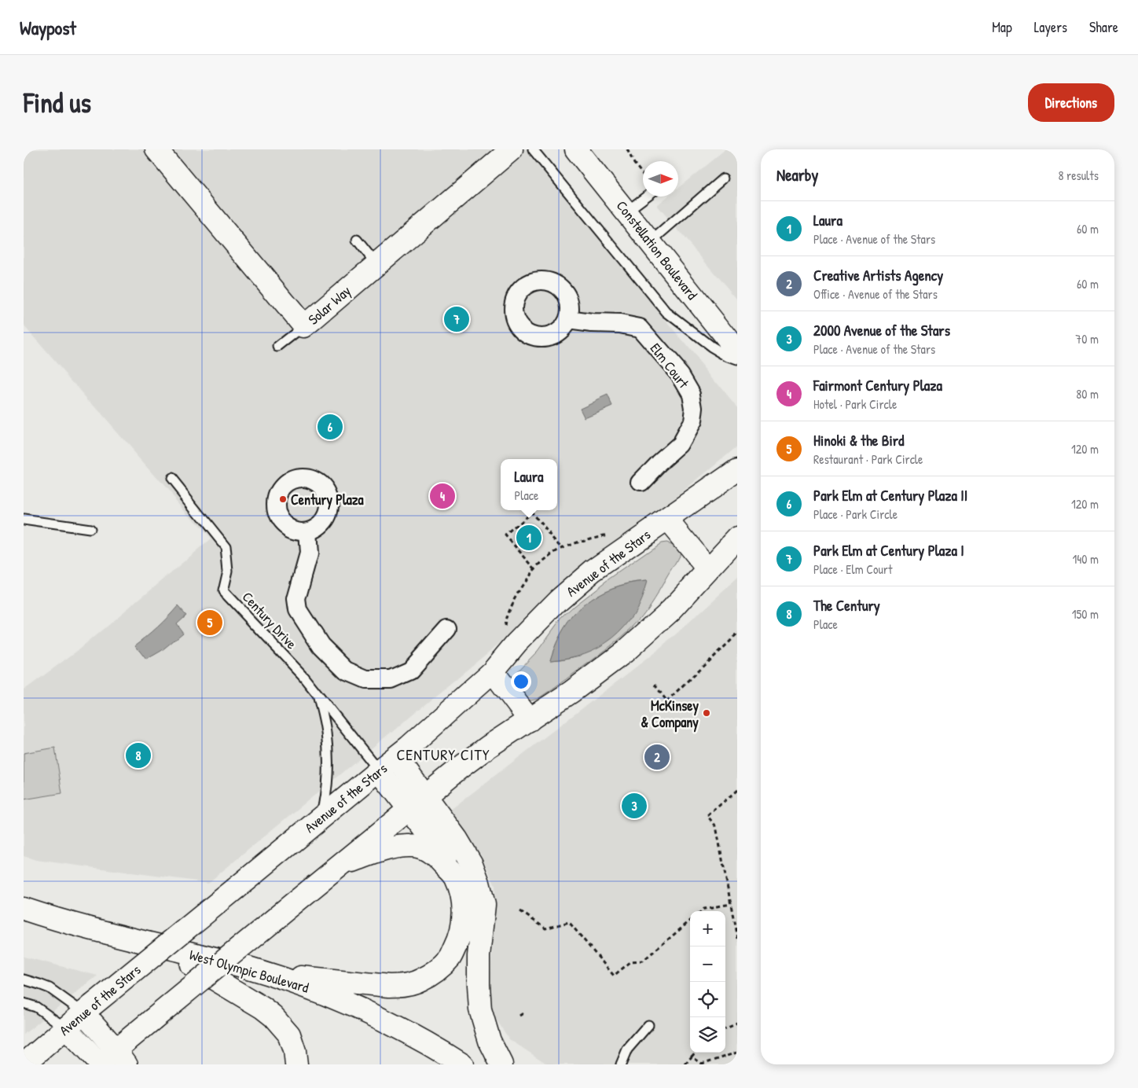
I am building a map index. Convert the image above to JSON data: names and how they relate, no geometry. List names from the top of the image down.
{
  "streets": {
    "main road": [
      "Constellation Boulevard",
      "Solar Way",
      "Avenue of the Stars",
      "West Olympic Boulevard"
    ],
    "street": ["Elm Court"],
    "lane": ["Century Drive"]
  },
  "crossings": [
    ["Avenue of the Stars", "Century Drive"]
  ],
  "districts": ["CENTURY CITY"],
  "places": ["Century Plaza", "McKinsey & Company"],
  "north": "right",
  "page": {
    "header": "Waypost",
    "nav": ["Map", "Layers", "Share"],
    "buttons": "Directions",
    "title": "Find us",
    "heading": ["Nearby", "8 results"],
    "list": [
      {
        "mark": "1",
        "name": "Laura",
        "note": "Place · Avenue of the Stars",
        "value": "60 m"
      },
      {
        "mark": "2",
        "name": "Creative Artists Agency",
        "note": "Office · Avenue of the Stars",
        "value": "60 m"
      },
      {
        "mark": "3",
        "name": "2000 Avenue of the Stars",
        "note": "Place · Avenue of the Stars",
        "value": "70 m"
      },
      {
        "mark": "4",
        "name": "Fairmont Century Plaza",
        "note": "Hotel · Park Circle",
        "value": "80 m"
      },
      {
        "mark": "5",
        "name": "Hinoki & the Bird",
        "note": "Restaurant · Park Circle",
        "value": "120 m"
      },
      {
        "mark": "6",
        "name": "Park Elm at Century Plaza II",
        "note": "Place · Park Circle",
        "value": "120 m"
      },
      {
        "mark": "7",
        "name": "Park Elm at Century Plaza I",
        "note": "Place · Elm Court",
        "value": "140 m"
      },
      {
        "mark": "8",
        "name": "The Century",
        "note": "Place",
        "value": "150 m"
      }
    ],
    "pins": [
      "7",
      "6",
      "4",
      "1",
      "5",
      "8",
      "2",
      "3"
    ],
    "popup": ["Laura", "Place"],
    "map_buttons": ["+", "−"]
  }
}
